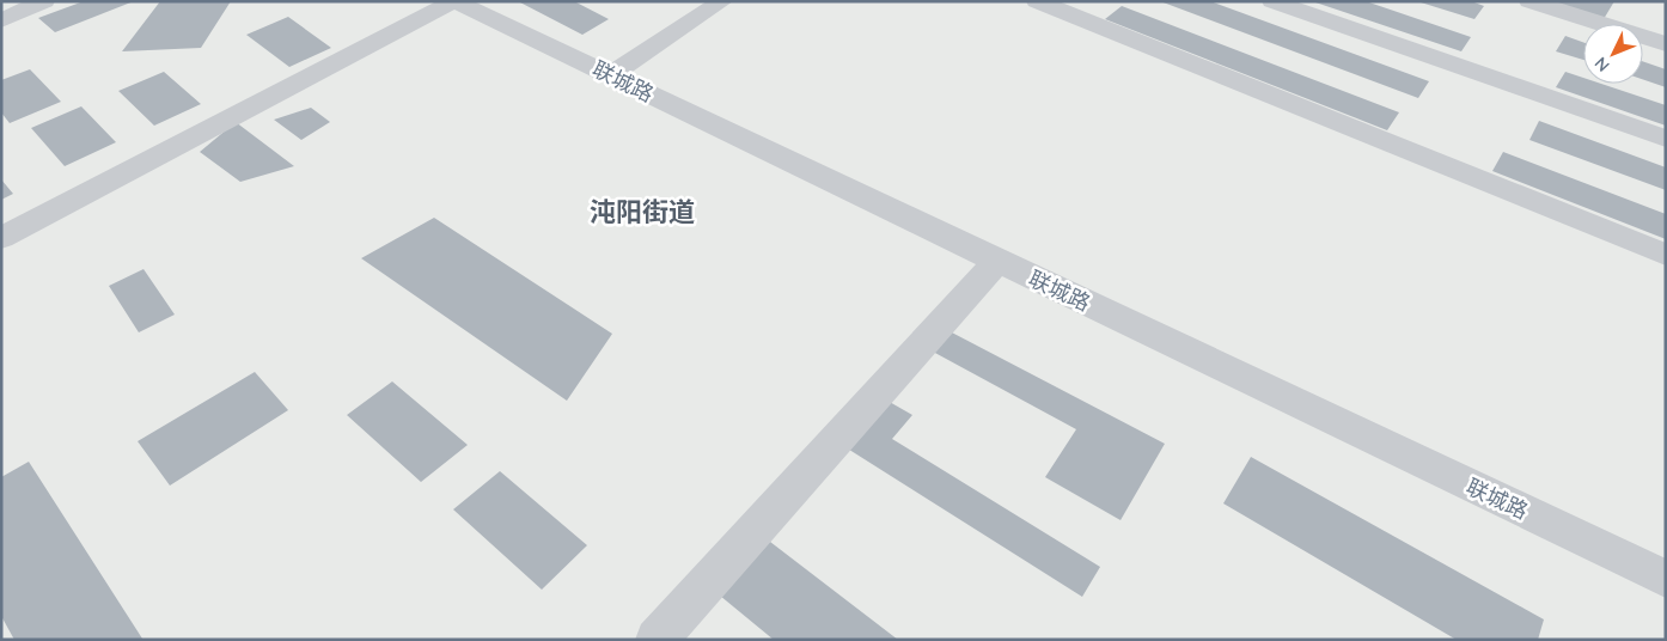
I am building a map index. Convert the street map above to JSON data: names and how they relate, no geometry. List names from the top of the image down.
{
  "streets": {
    "street": ["联城路"]
  },
  "districts": ["沌阳街道"],
  "north": "bottom left"
}
